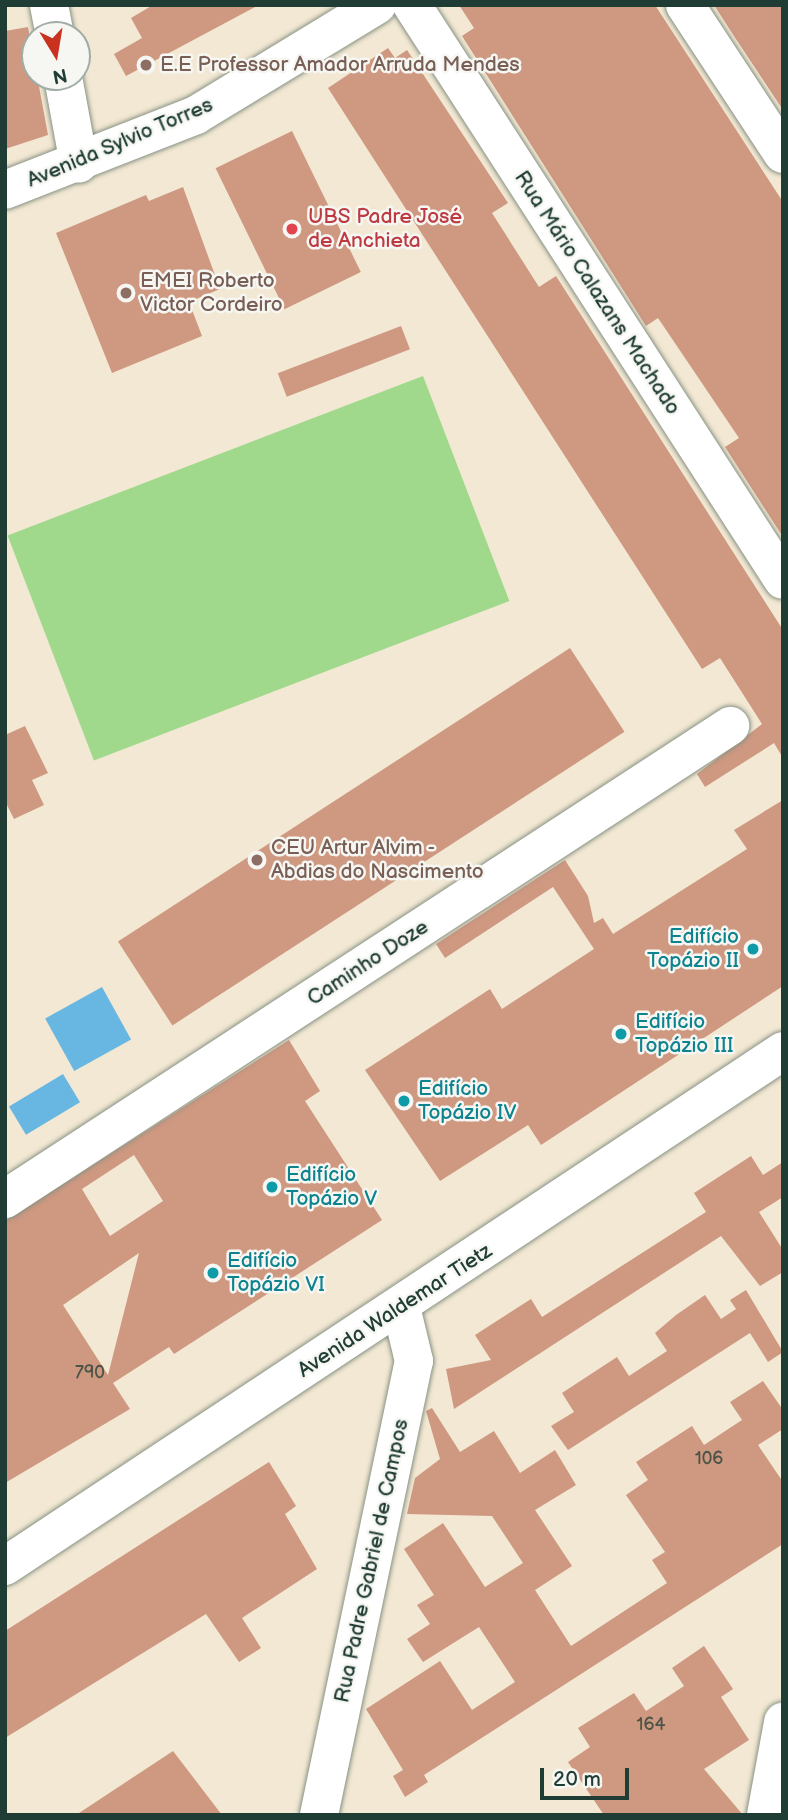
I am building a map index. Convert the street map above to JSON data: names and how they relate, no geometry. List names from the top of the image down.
{
  "streets": {
    "street": [
      "Avenida Sylvio Torres",
      "Rua Mário Calazans Machado",
      "Caminho Doze",
      "Avenida Waldemar Tietz",
      "Rua Padre Gabriel de Campos"
    ]
  },
  "crossings": [
    ["Avenida Waldemar Tietz", "Rua Padre Gabriel de Campos"]
  ],
  "places": [
    "E.E Professor Amador Arruda Mendes",
    "UBS Padre José de Anchieta",
    "EMEI Roberto Victor Cordeiro",
    "CEU Artur Alvim - Abdias do Nascimento",
    "Edifício Topázio II",
    "Edifício Topázio III",
    "Edifício Topázio IV",
    "Edifício Topázio V",
    "Edifício Topázio VI"
  ],
  "house_numbers": ["790", "106", "164"],
  "scale_bar": "20 m",
  "north": "bottom"
}
